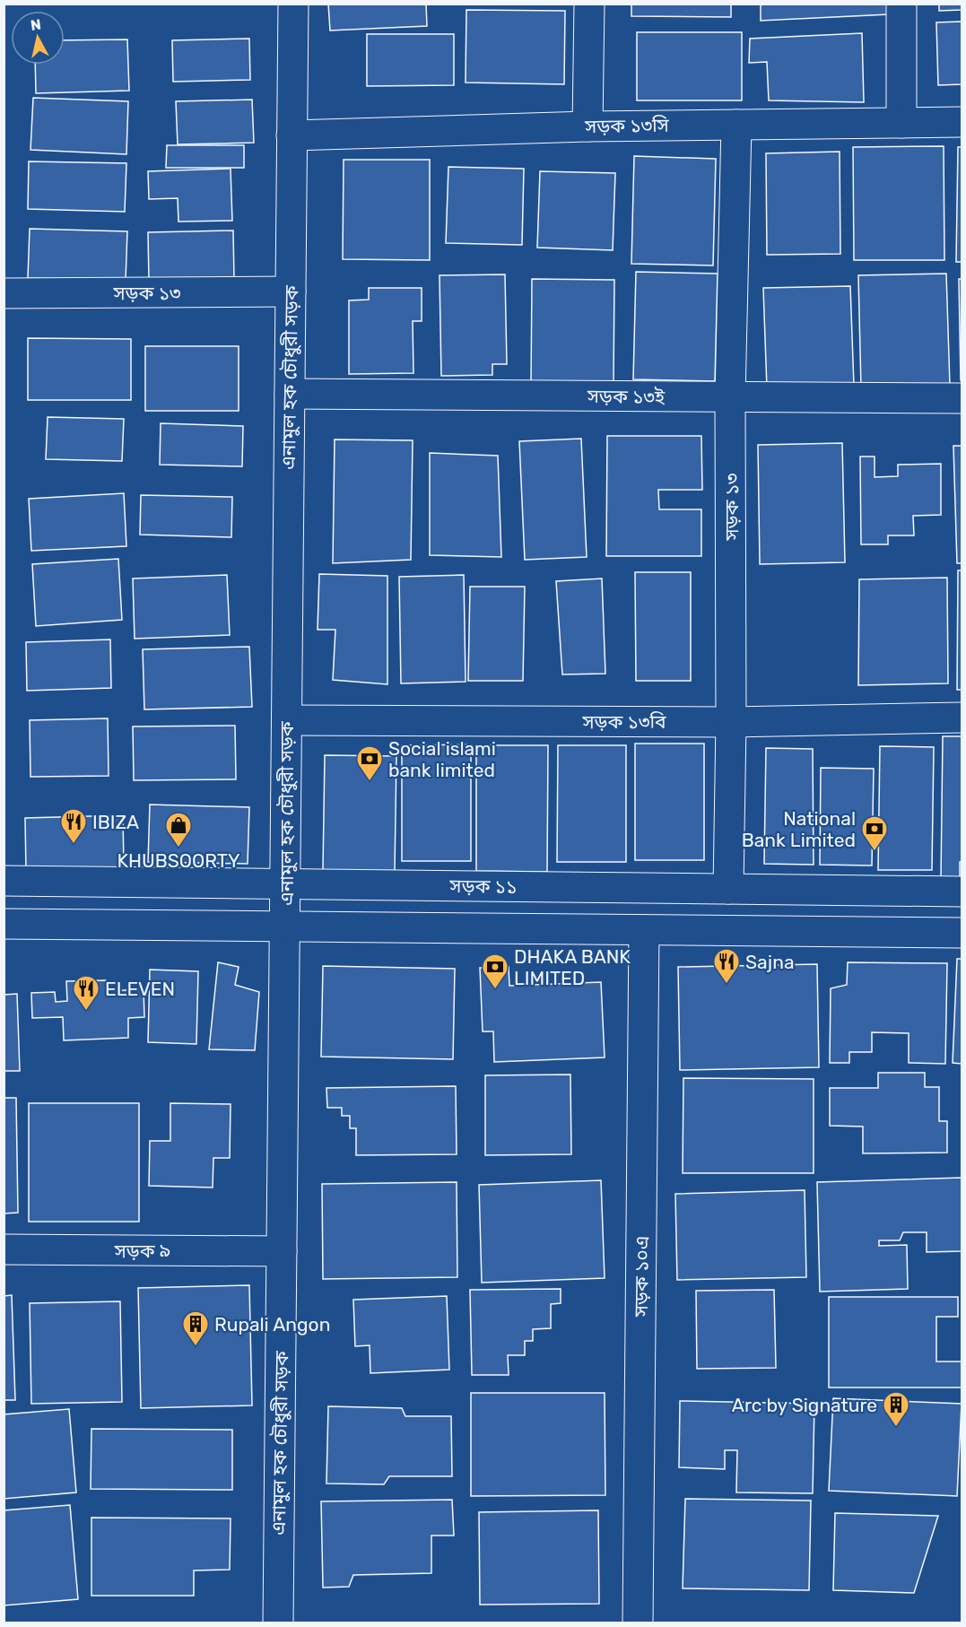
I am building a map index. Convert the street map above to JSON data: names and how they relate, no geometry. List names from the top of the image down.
{
  "streets": {
    "street": [
      "সড়ক ১৩সি",
      "সড়ক ১৩",
      "এনামুল হক চৌধুরী সড়ক",
      "সড়ক ১৩ই",
      "সড়ক ১৩বি",
      "সড়ক ১১",
      "সড়ক ৯",
      "সড়ক ১০এ"
    ]
  },
  "crossings": [
    ["সড়ক ১৩সি", "সড়ক ১৩"],
    ["সড়ক ১৩সি", "এনামুল হক চৌধুরী সড়ক"],
    ["সড়ক ১৩", "এনামুল হক চৌধুরী সড়ক"],
    ["সড়ক ১৩", "সড়ক ১৩ই"],
    ["সড়ক ১৩", "সড়ক ১৩বি"],
    ["সড়ক ১৩", "সড়ক ১১"],
    ["এনামুল হক চৌধুরী সড়ক", "সড়ক ১৩ই"],
    ["এনামুল হক চৌধুরী সড়ক", "সড়ক ১৩বি"],
    ["এনামুল হক চৌধুরী সড়ক", "সড়ক ১১"],
    ["এনামুল হক চৌধুরী সড়ক", "সড়ক ৯"]
  ],
  "places": {
    "bank": ["Social islami bank limited", "National Bank Limited", "DHAKA BANK LIMITED"],
    "restaurant": ["IBIZA", "Sajna", "ELEVEN"],
    "shop": ["KHUBSOORTY"],
    "building": ["Rupali Angon", "Arc by Signature"]
  },
  "north": "top"
}
